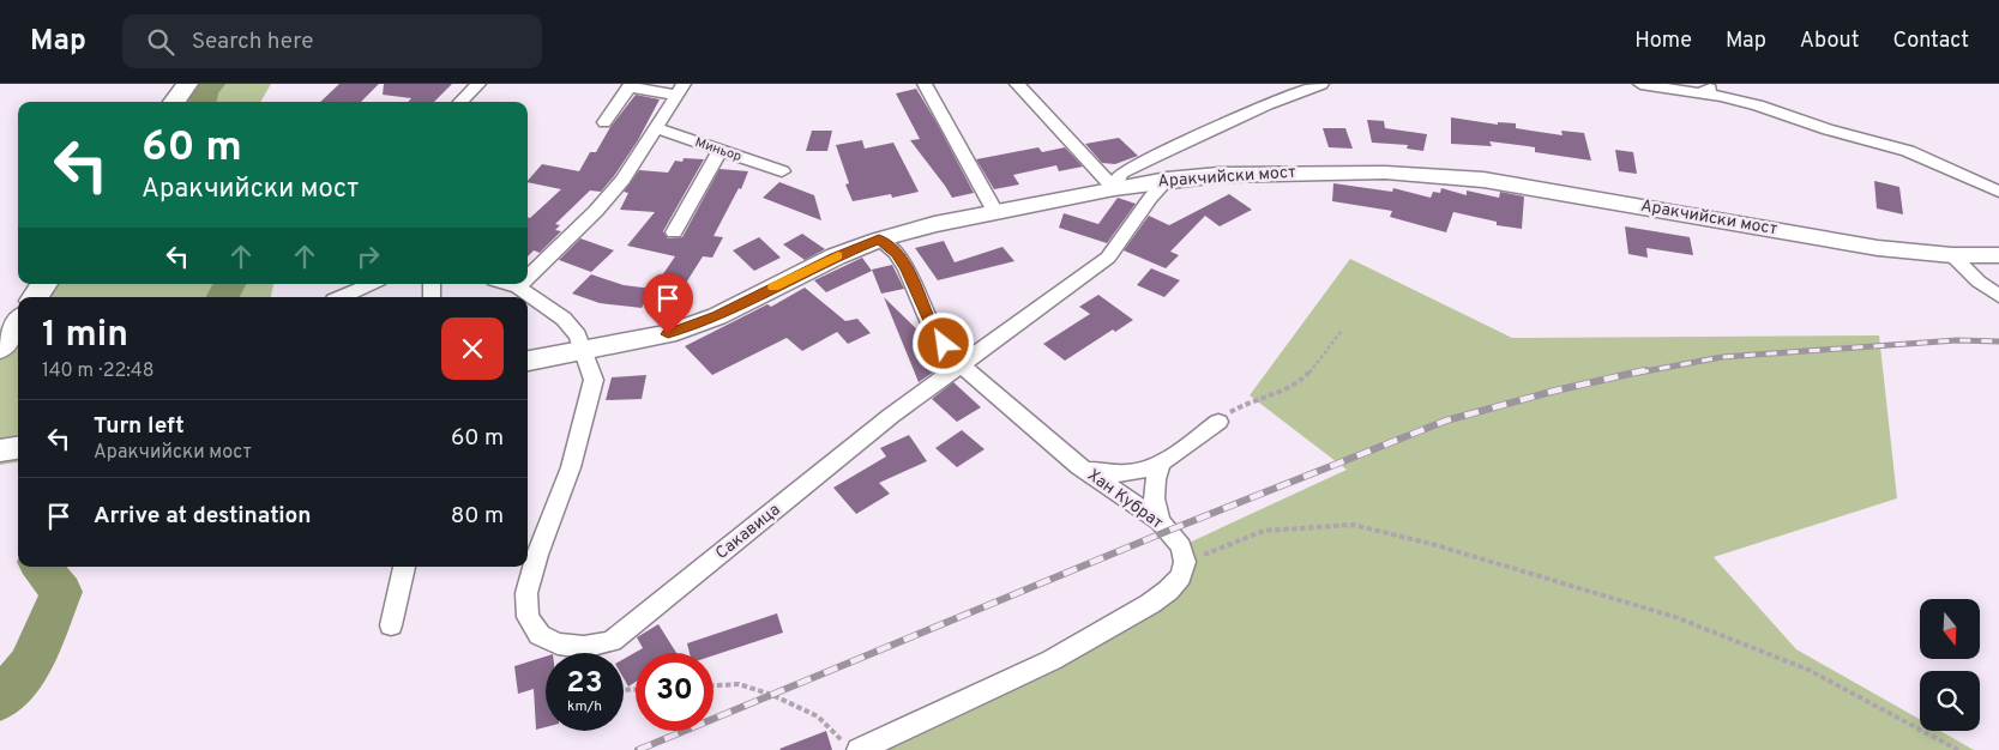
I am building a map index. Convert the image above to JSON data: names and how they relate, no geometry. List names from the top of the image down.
{
  "streets": {
    "main road": ["Аракчийски мост"],
    "street": ["Миньор", "Хан Кубрат", "Сакавица"]
  },
  "crossings": [
    ["Аракчийски мост", "Хан Кубрат"],
    ["Аракчийски мост", "Сакавица"],
    ["Хан Кубрат", "Сакавица"]
  ],
  "north": "bottom",
  "page": {
    "header": "Map",
    "search": "Search here",
    "nav": [
      "Home",
      "Map",
      "About",
      "Contact"
    ],
    "turn": ["60 m", "Аракчийски мост"],
    "heading": ["1 min", "140 m · 22:48"],
    "list": [
      {
        "name": "Turn left",
        "note": "Аракчийски мост",
        "value": "60 m"
      },
      {
        "name": "Arrive at destination",
        "value": "80 m"
      }
    ],
    "speed": "23 km/h",
    "limit": "30"
  }
}
